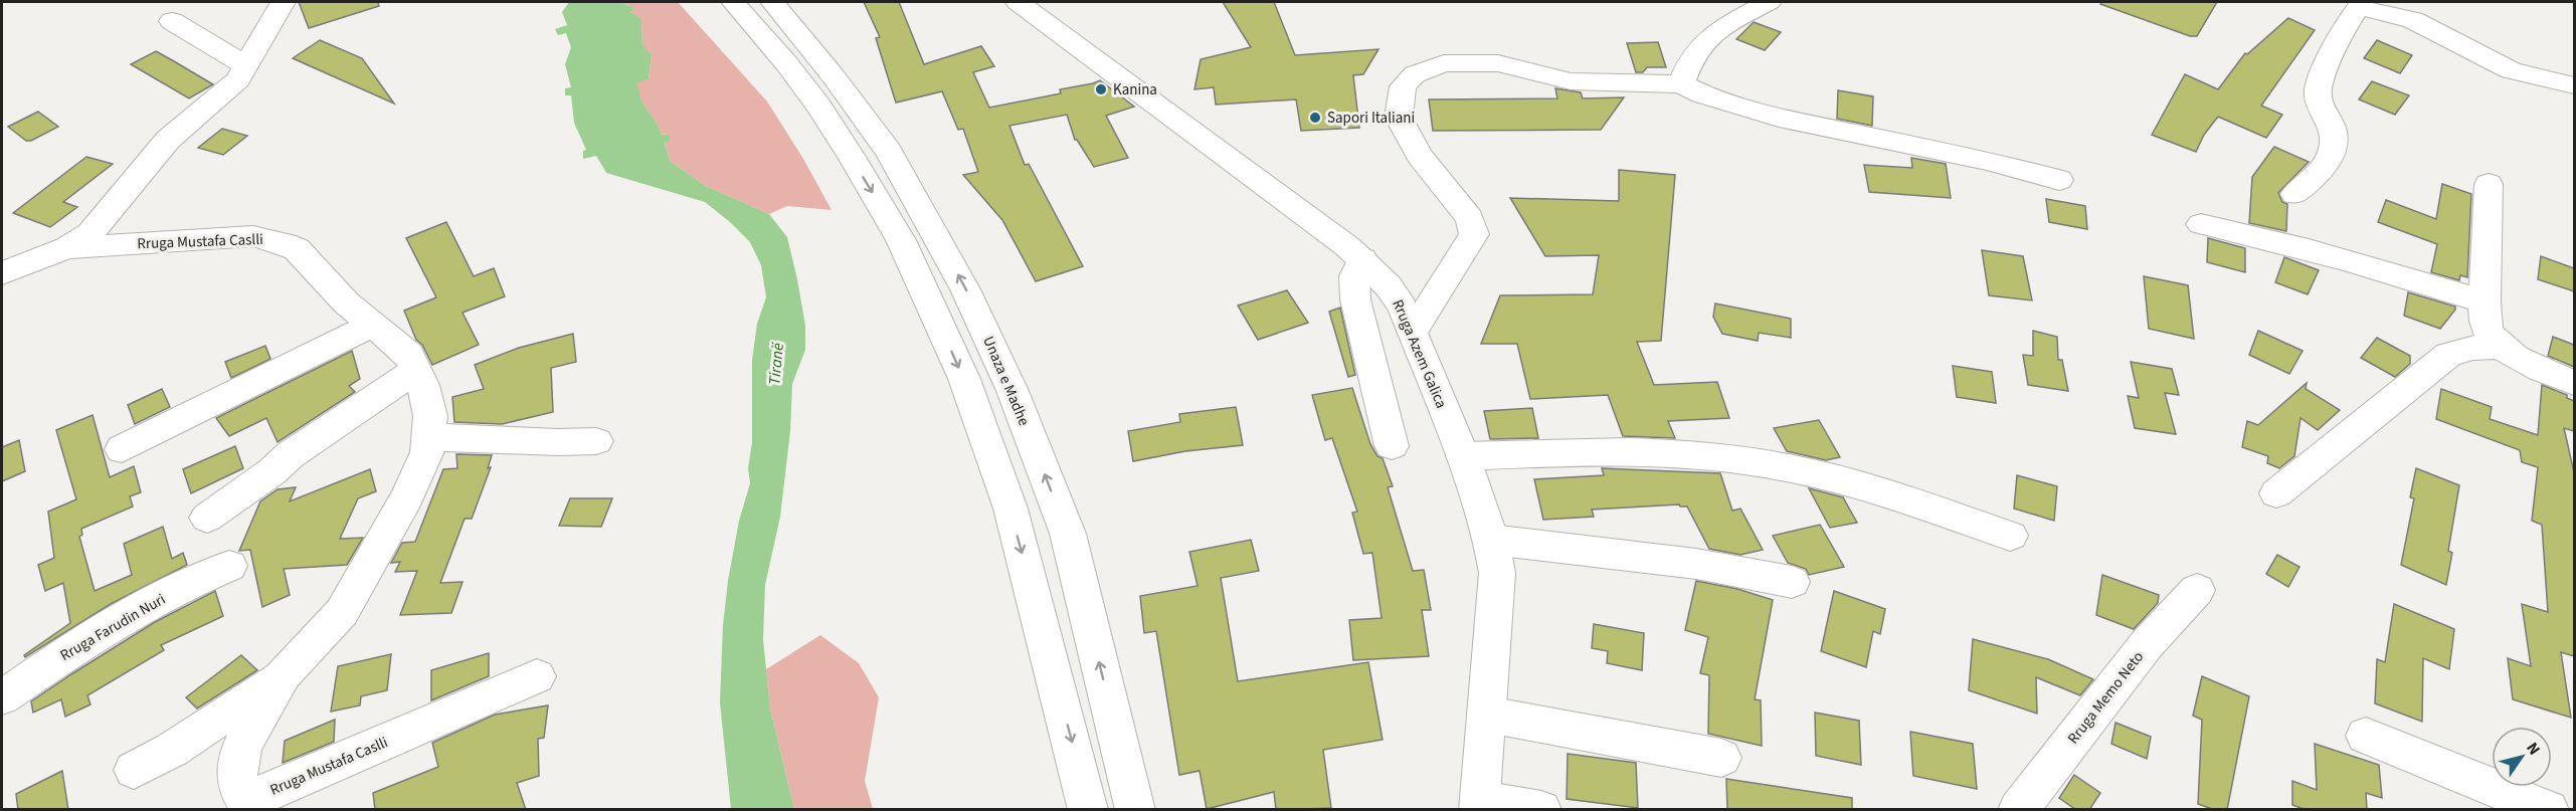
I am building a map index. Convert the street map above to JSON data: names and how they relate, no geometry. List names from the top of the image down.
{
  "streets": {
    "main road": [
      "Rruga Mustafa Caslli",
      "Rruga Azem Galica",
      "Unaza e Madhe",
      "Rruga Farudin Nuri",
      "Rruga Memo Neto"
    ]
  },
  "water": ["Tiranë"],
  "places": ["Kanina", "Sapori Italiani"],
  "north": "top right"
}
